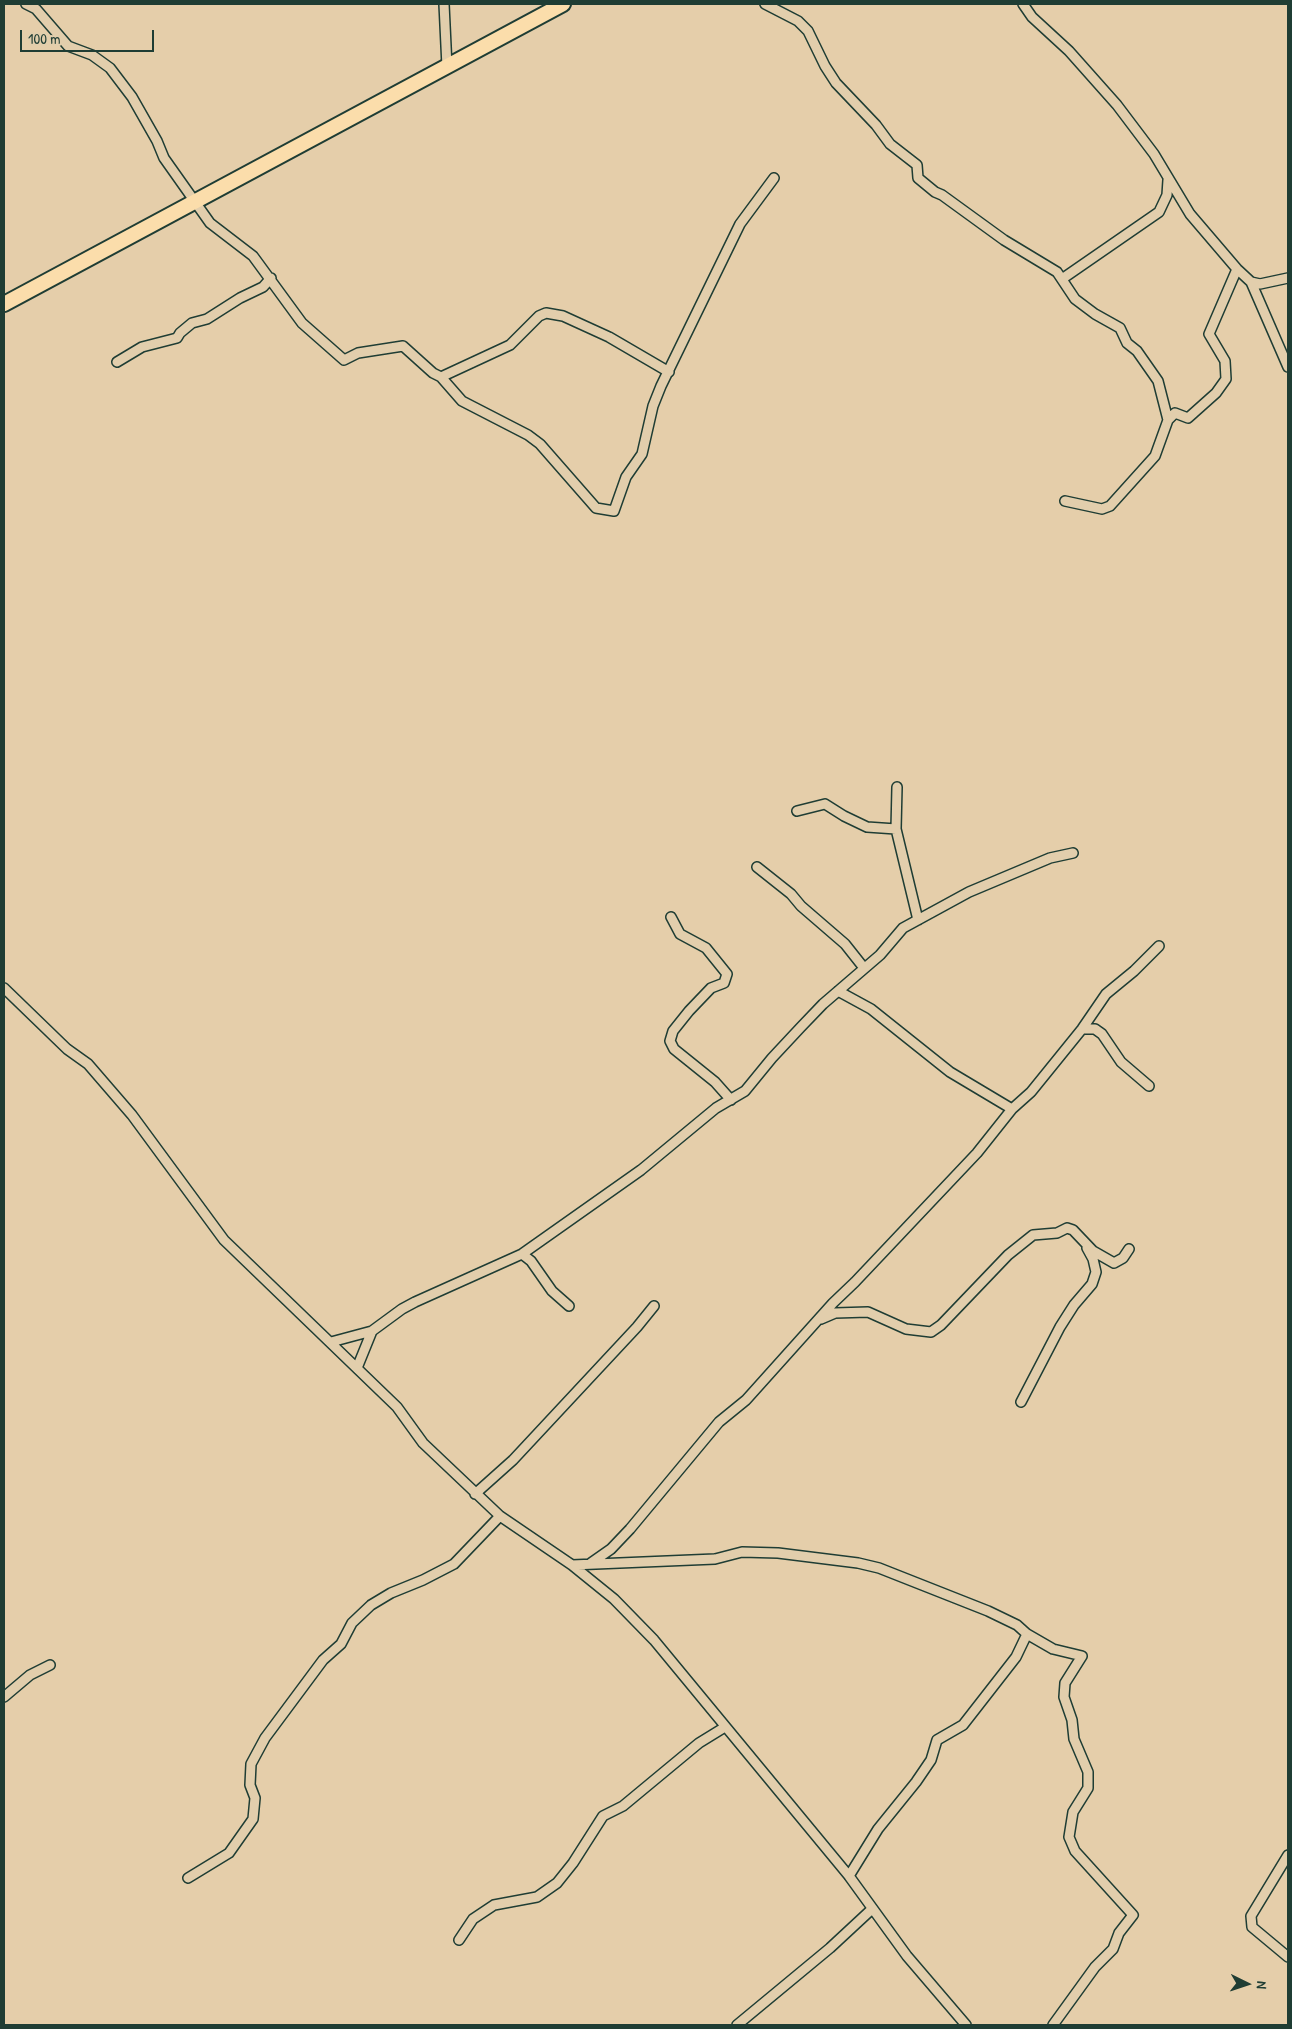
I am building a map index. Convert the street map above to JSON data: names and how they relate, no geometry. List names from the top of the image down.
{
  "scale_bar": "100 m",
  "north": "right"
}
